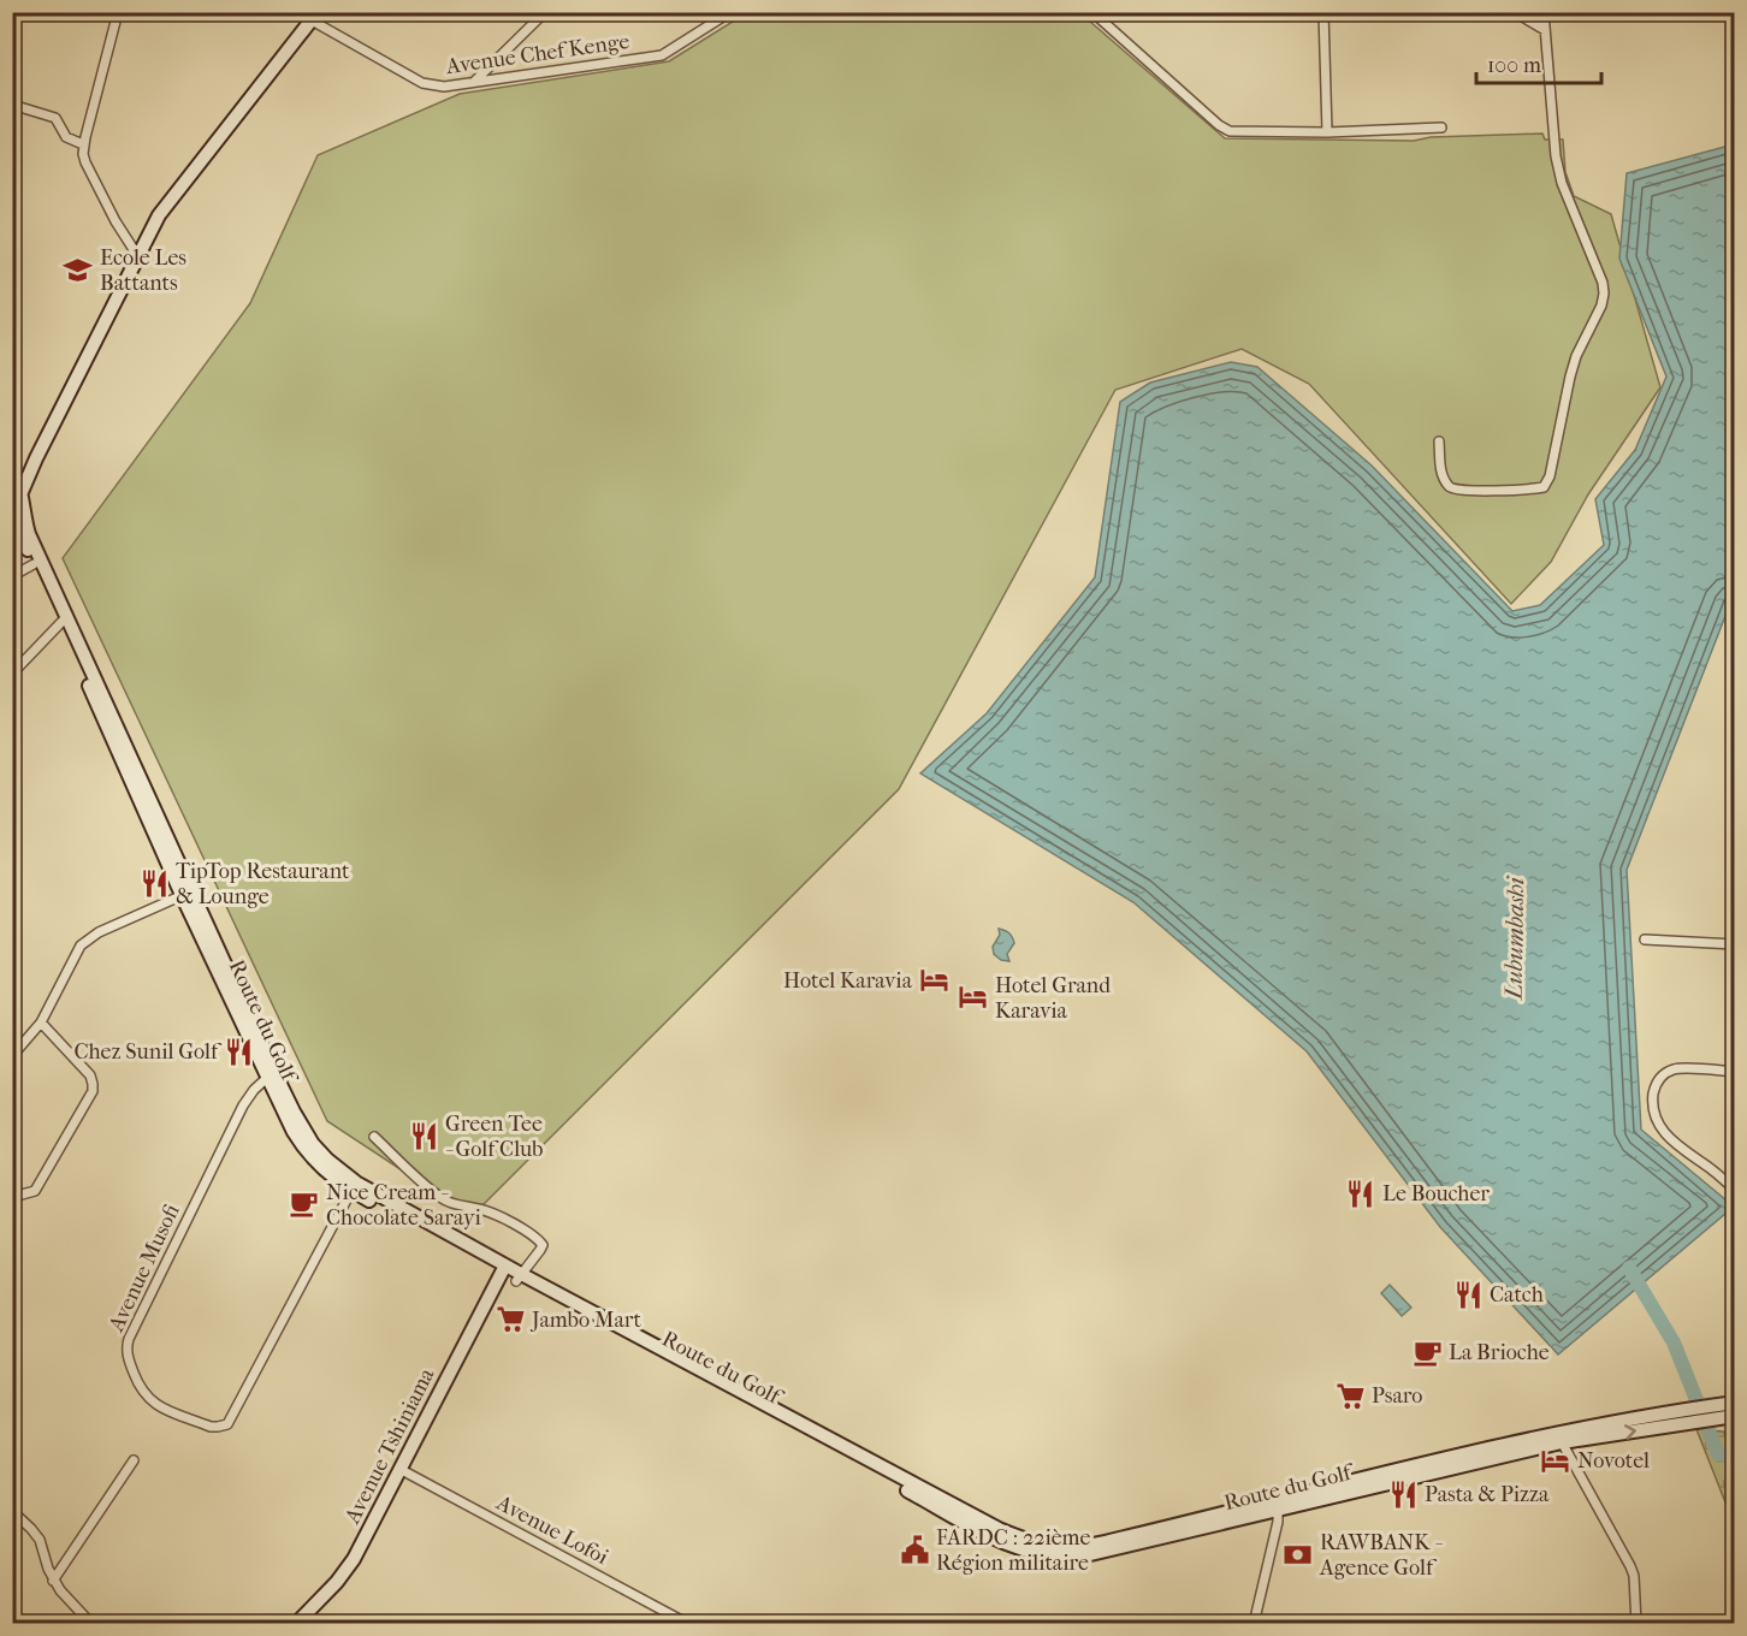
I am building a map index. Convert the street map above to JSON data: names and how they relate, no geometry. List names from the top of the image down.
{
  "streets": {
    "main road": ["Route du Golf", "Avenue Tshiniama"],
    "street": ["Avenue Chef Kenge", "Avenue Musofi", "Avenue Lofoi"]
  },
  "crossings": [
    ["Route du Golf", "Avenue Musofi"],
    ["Route du Golf", "Avenue Tshiniama"],
    ["Avenue Tshiniama", "Avenue Lofoi"]
  ],
  "water": ["Lubumbashi"],
  "places": {
    "school or university": ["Ecole Les Battants"],
    "restaurant": [
      "TipTop Restaurant & Lounge",
      "Chez Sunil Golf",
      "Green Tee - Golf Club",
      "Le Boucher",
      "Catch",
      "Pasta & Pizza"
    ],
    "hotel": ["Hotel Karavia", "Hotel Grand Karavia", "Novotel"],
    "cafe": ["Nice Cream - Chocolate Sarayi", "La Brioche"],
    "supermarket": ["Jambo Mart", "Psaro"],
    "public building": ["FARDC : 22ième Région militaire"],
    "bank": ["RAWBANK - Agence Golf"]
  },
  "scale_bar": "100 m"
}
